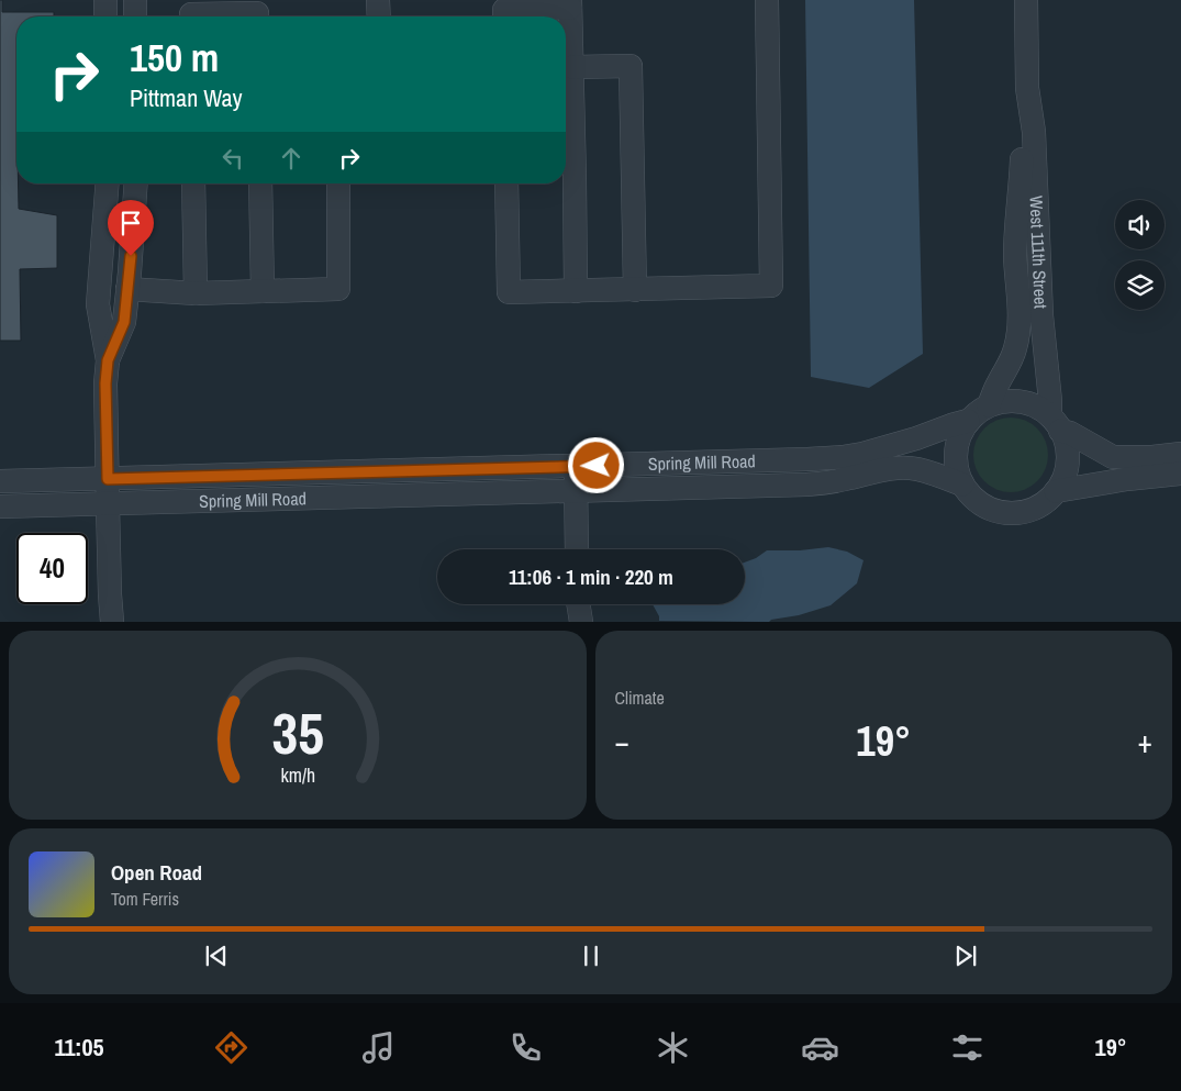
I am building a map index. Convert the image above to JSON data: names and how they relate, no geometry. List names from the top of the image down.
{
  "streets": {
    "street": ["West 111th Street", "Spring Mill Road"]
  },
  "crossings": [
    ["West 111th Street", "Spring Mill Road"]
  ],
  "page": {
    "turn": ["150 m", "Pittman Way"],
    "limit": "40",
    "trip": "11:06 · 1 min · 220 m",
    "tile": "Climate",
    "heat": ["−", "19°", "+"],
    "song": ["Open Road", "Tom Ferris"],
    "tabs": ["11:05", "19°"],
    "gauge": ["35", "km/h"]
  }
}
